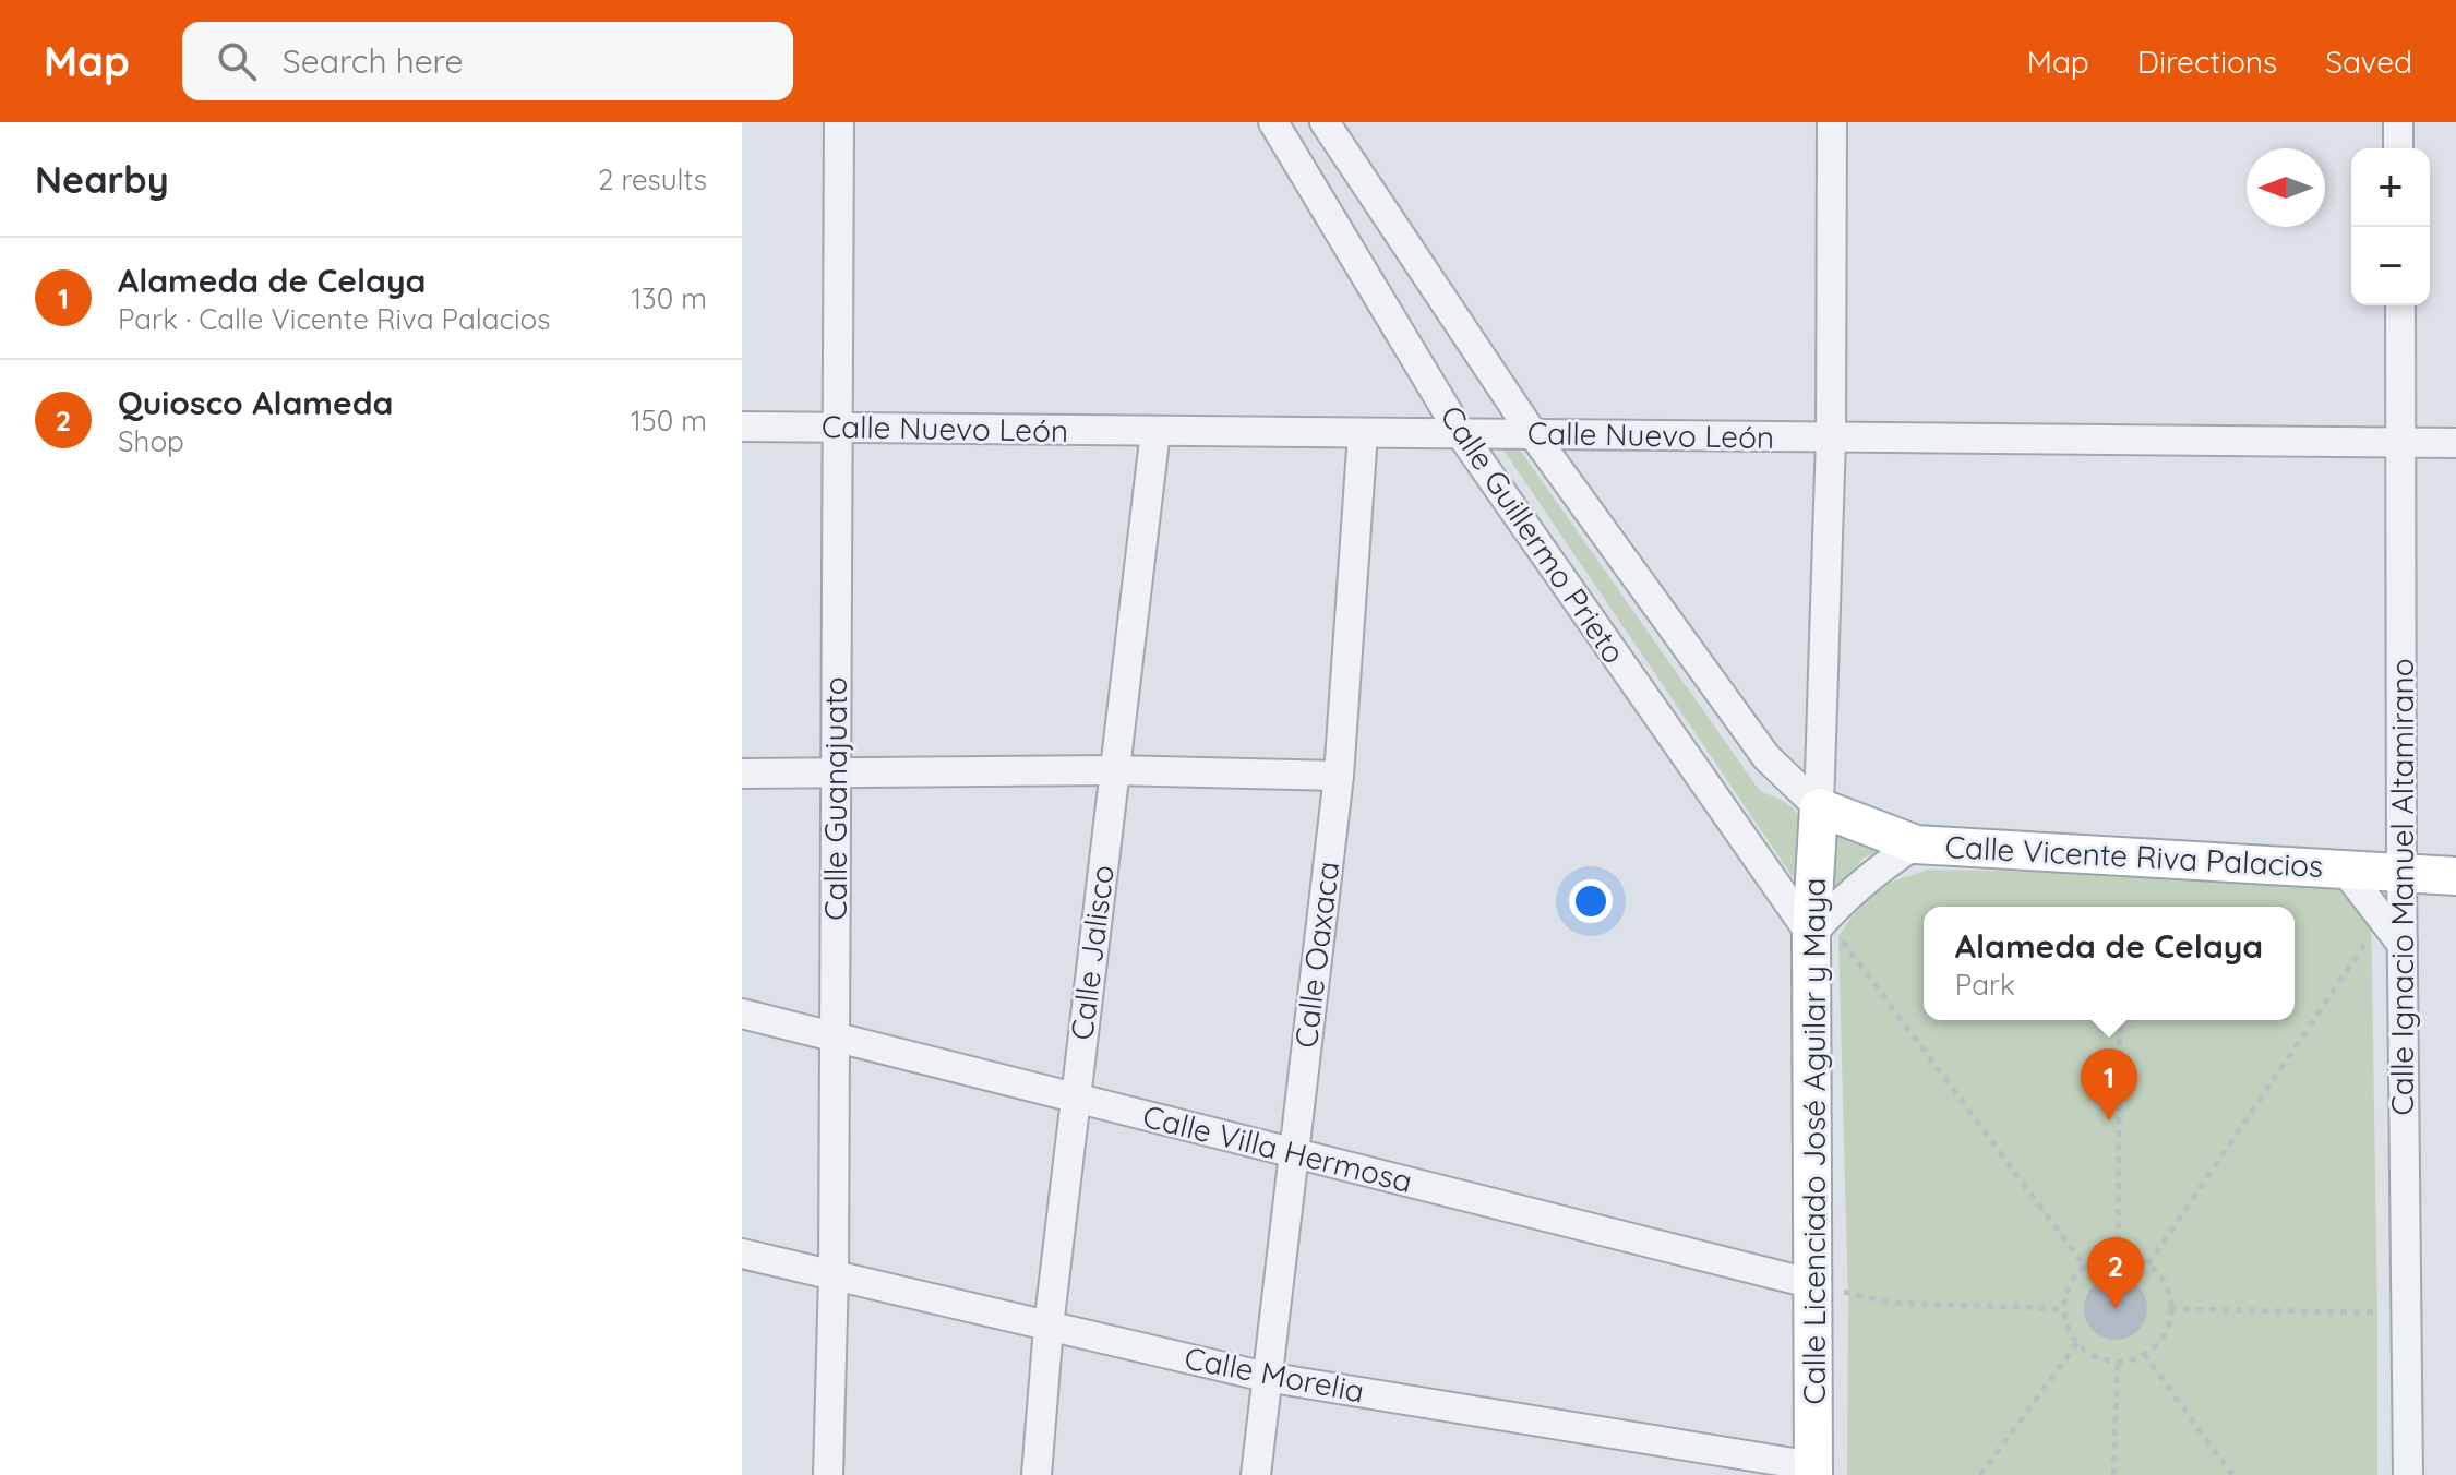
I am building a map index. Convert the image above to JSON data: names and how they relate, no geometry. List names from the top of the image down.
{
  "streets": {
    "main road": ["Calle Vicente Riva Palacios", "Calle Licenciado José Aguilar y Maya"],
    "street": [
      "Calle Nuevo León",
      "Calle Guillermo Prieto",
      "Calle Guanajuato",
      "Calle Ignacio Manuel Altamirano",
      "Calle Jalisco",
      "Calle Oaxaca",
      "Calle Villa Hermosa",
      "Calle Morelia"
    ]
  },
  "crossings": [
    ["Calle Nuevo León", "Calle Guillermo Prieto"],
    ["Calle Nuevo León", "Calle Guanajuato"],
    ["Calle Nuevo León", "Calle Ignacio Manuel Altamirano"],
    ["Calle Nuevo León", "Calle Jalisco"],
    ["Calle Nuevo León", "Calle Oaxaca"],
    ["Calle Guillermo Prieto", "Calle Vicente Riva Palacios"],
    ["Calle Guillermo Prieto", "Calle Licenciado José Aguilar y Maya"],
    ["Calle Guanajuato", "Calle Villa Hermosa"],
    ["Calle Guanajuato", "Calle Morelia"],
    ["Calle Vicente Riva Palacios", "Calle Ignacio Manuel Altamirano"],
    ["Calle Vicente Riva Palacios", "Calle Licenciado José Aguilar y Maya"],
    ["Calle Jalisco", "Calle Villa Hermosa"],
    ["Calle Jalisco", "Calle Morelia"],
    ["Calle Oaxaca", "Calle Villa Hermosa"],
    ["Calle Oaxaca", "Calle Morelia"],
    ["Calle Licenciado José Aguilar y Maya", "Calle Villa Hermosa"],
    ["Calle Licenciado José Aguilar y Maya", "Calle Morelia"]
  ],
  "north": "left",
  "page": {
    "header": "Map",
    "search": "Search here",
    "nav": ["Map", "Directions", "Saved"],
    "heading": ["Nearby", "2 results"],
    "map_buttons": ["+", "−"],
    "list": [
      {
        "mark": "1",
        "name": "Alameda de Celaya",
        "note": "Park · Calle Vicente Riva Palacios",
        "value": "130 m"
      },
      {
        "mark": "2",
        "name": "Quiosco Alameda",
        "note": "Shop",
        "value": "150 m"
      }
    ],
    "popup": ["Alameda de Celaya", "Park"],
    "pins": ["1", "2"]
  }
}
